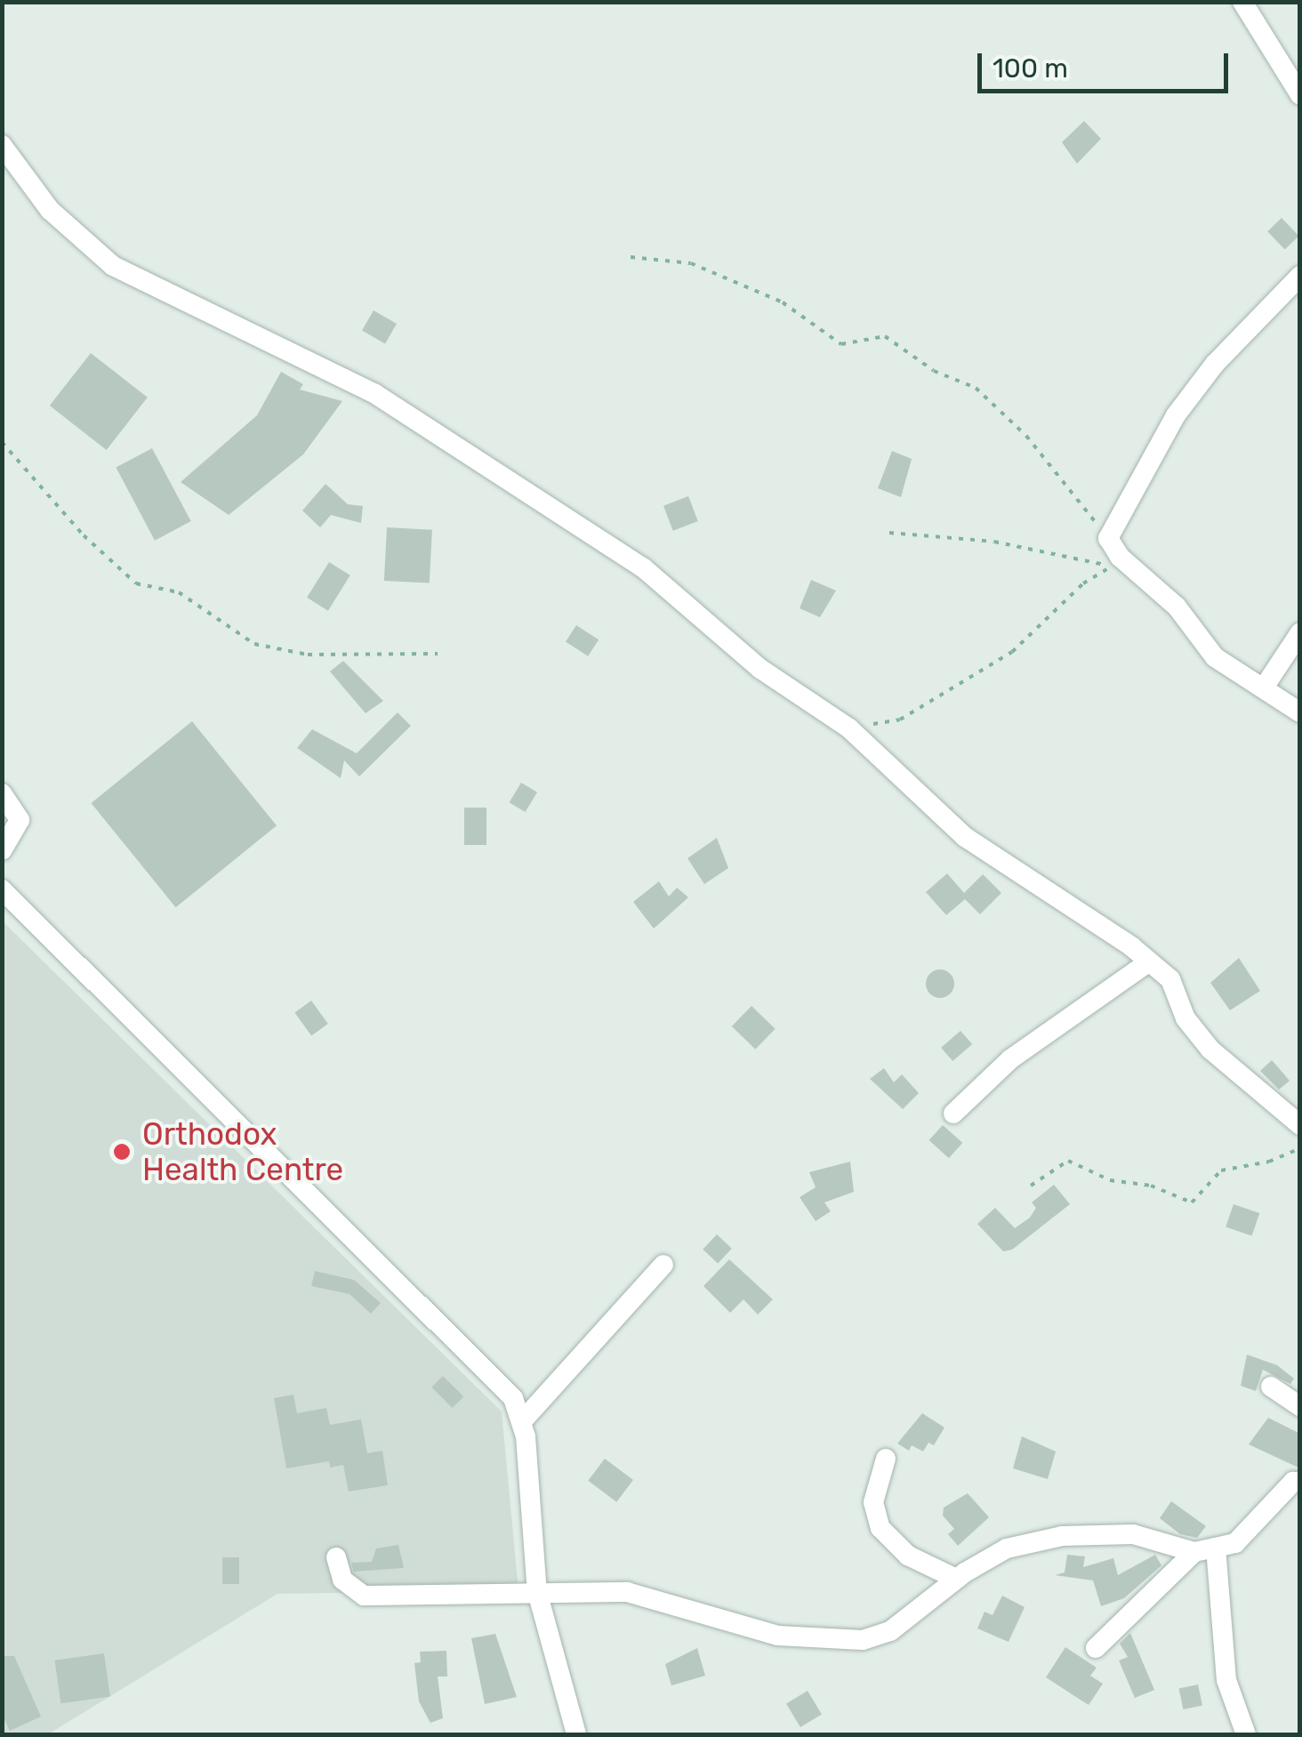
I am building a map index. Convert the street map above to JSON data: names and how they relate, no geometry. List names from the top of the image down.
{
  "places": ["Orthodox Health Centre"],
  "scale_bar": "100 m"
}
